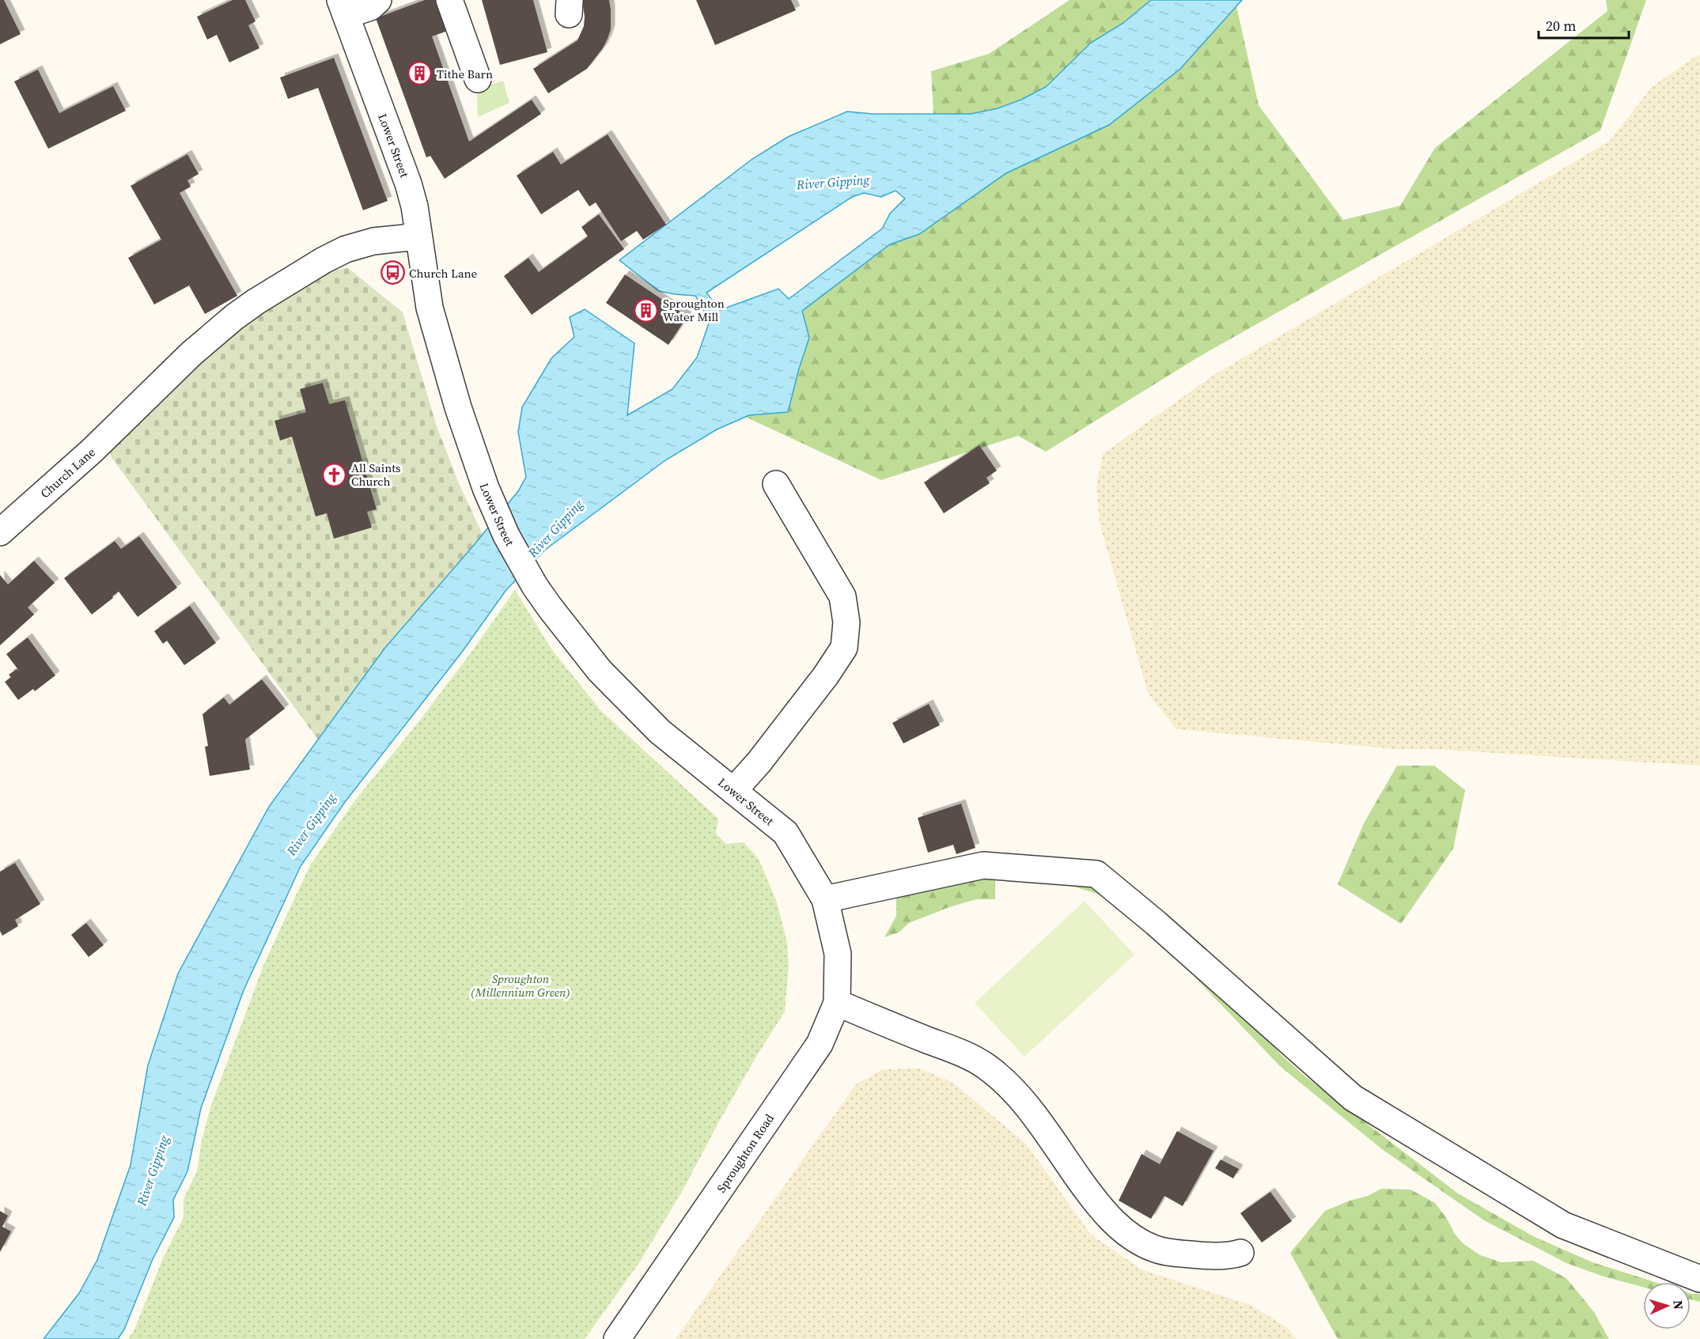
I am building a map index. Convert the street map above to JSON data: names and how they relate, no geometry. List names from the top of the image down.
{
  "streets": {
    "street": ["Lower Street", "Church Lane", "Sproughton Road"]
  },
  "crossings": [
    ["Lower Street", "Church Lane"],
    ["Lower Street", "Sproughton Road"]
  ],
  "water": ["River Gipping"],
  "parks": ["Sproughton (Millennium Green)"],
  "places": {
    "building": ["Tithe Barn", "Sproughton Water Mill"],
    "bus stop": ["Church Lane"],
    "church": ["All Saints Church"]
  },
  "scale_bar": "20 m",
  "north": "right"
}
